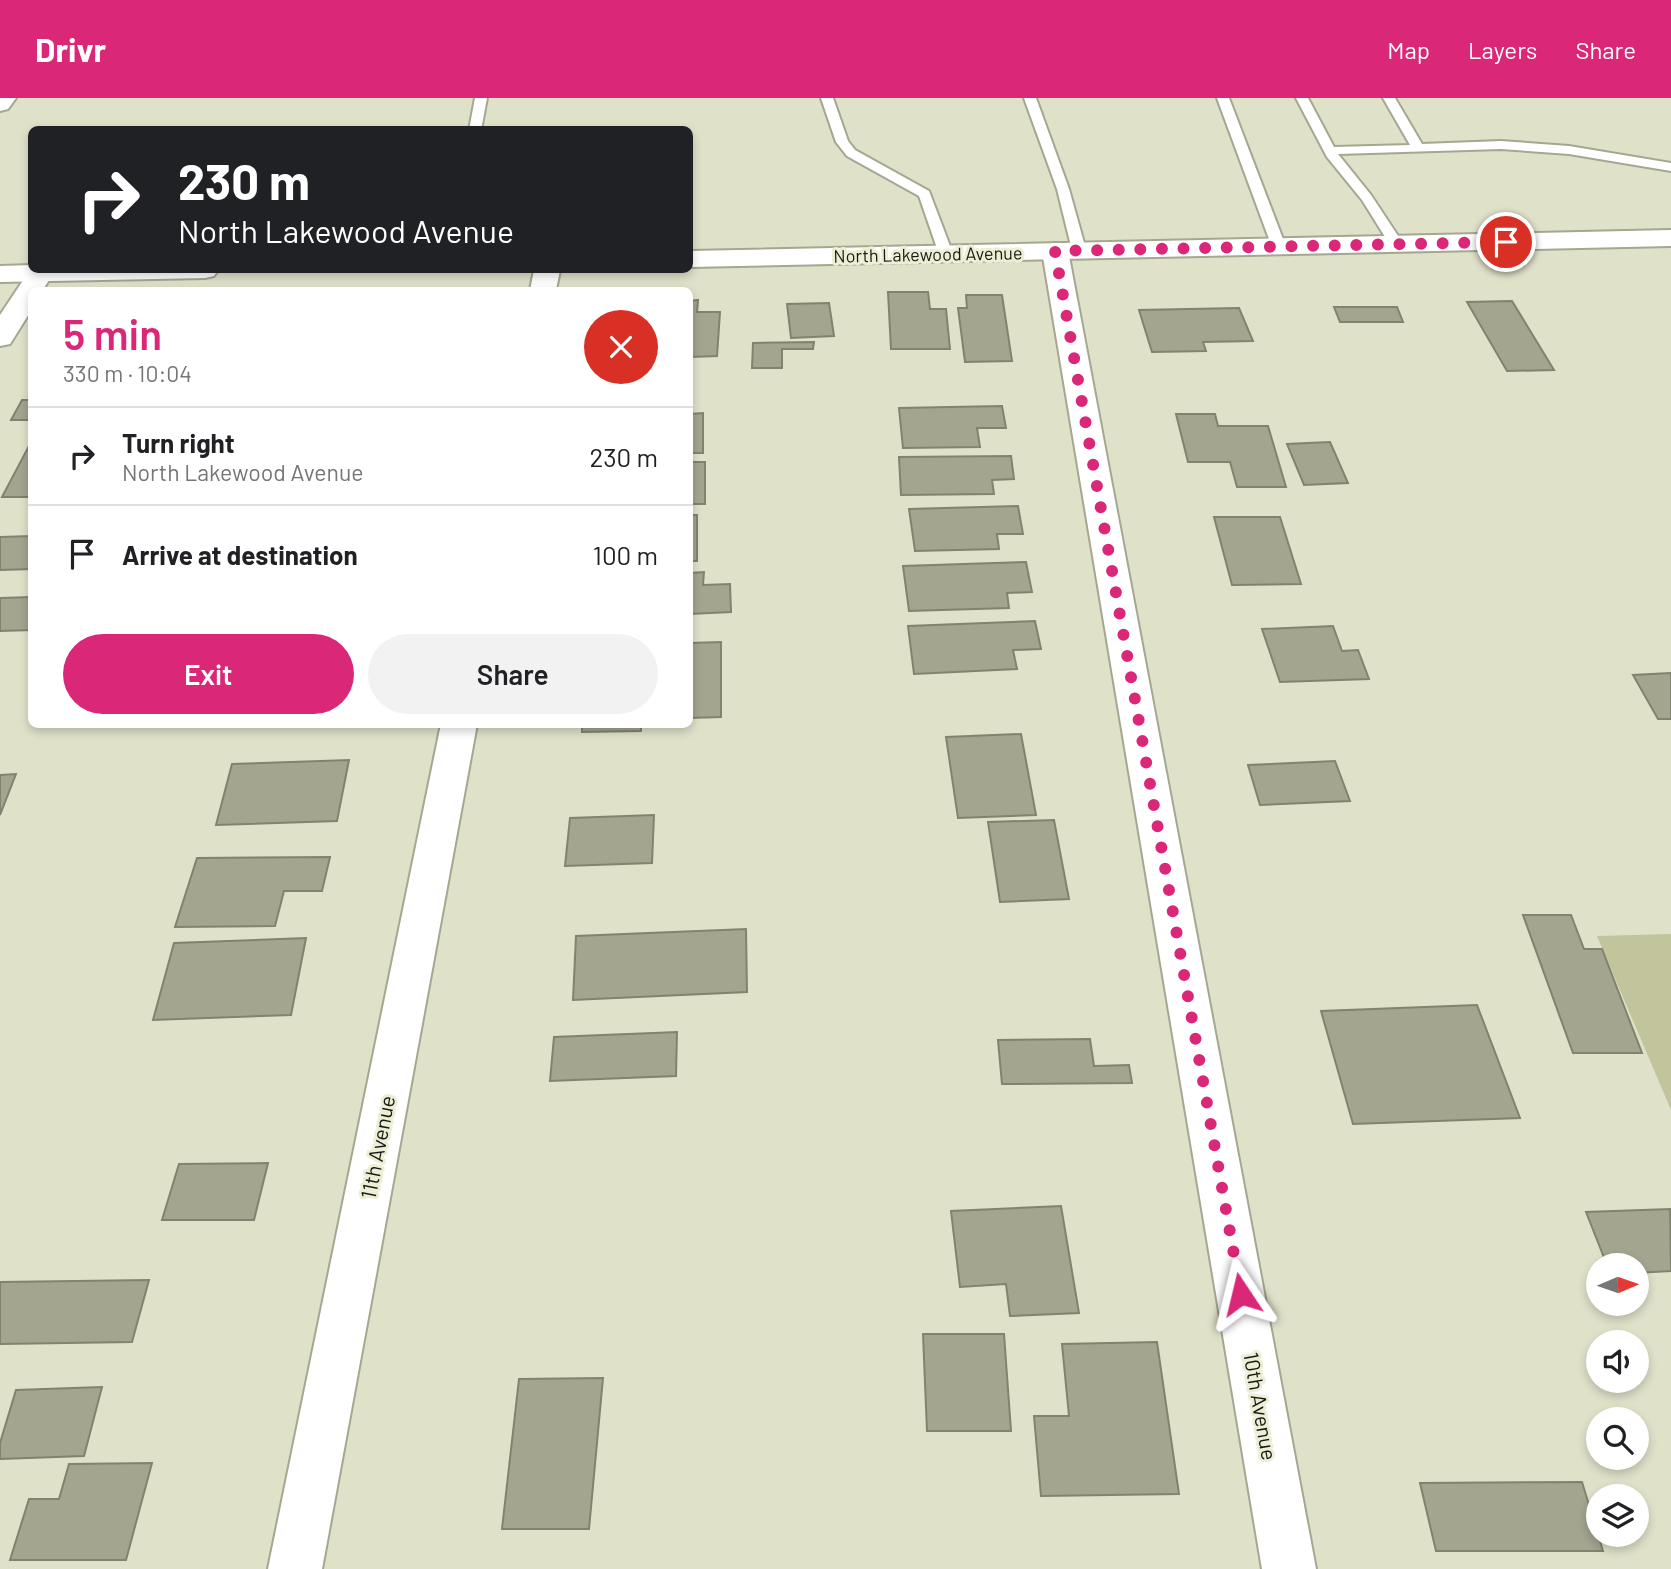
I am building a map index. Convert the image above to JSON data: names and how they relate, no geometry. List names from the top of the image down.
{
  "streets": {
    "street": ["North Lakewood Avenue", "11th Avenue", "10th Avenue"]
  },
  "crossings": [
    ["North Lakewood Avenue", "10th Avenue"]
  ],
  "north": "right",
  "page": {
    "header": "Drivr",
    "nav": ["Map", "Layers", "Share"],
    "turn": ["230 m", "North Lakewood Avenue"],
    "heading": ["5 min", "330 m · 10:04"],
    "list": [
      {
        "name": "Turn right",
        "note": "North Lakewood Avenue",
        "value": "230 m"
      },
      {
        "name": "Arrive at destination",
        "value": "100 m"
      }
    ],
    "buttons": ["Exit", "Share"]
  }
}
